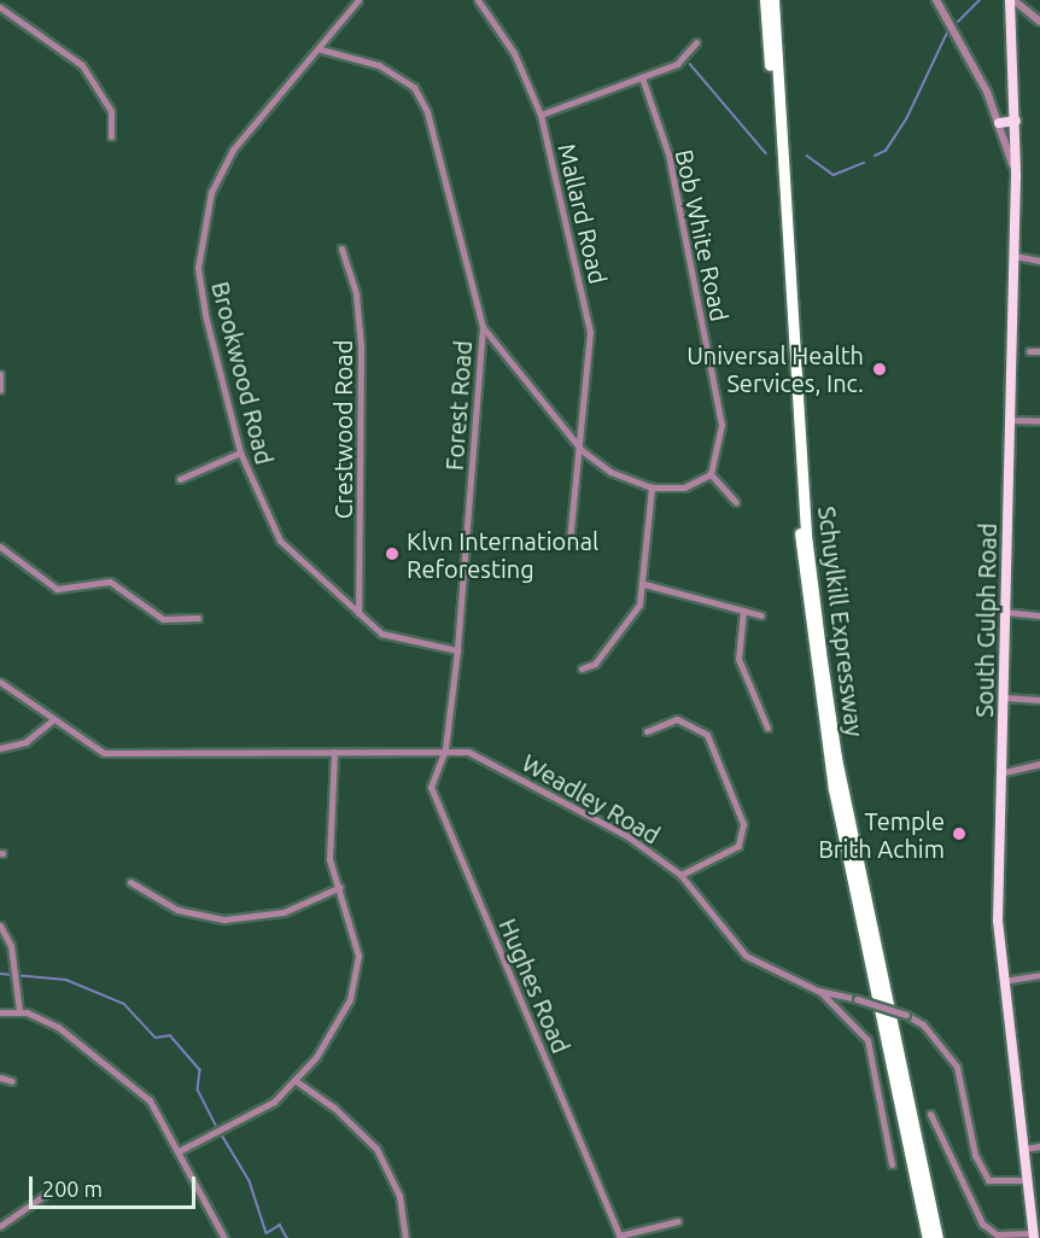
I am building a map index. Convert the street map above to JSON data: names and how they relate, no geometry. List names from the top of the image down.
{
  "streets": {
    "highway": ["Schuylkill Expressway"],
    "main road": ["South Gulph Road"],
    "street": [
      "Mallard Road",
      "Bob White Road",
      "Brookwood Road",
      "Forest Road",
      "Crestwood Road",
      "Weadley Road",
      "Hughes Road"
    ]
  },
  "crossings": [
    ["Brookwood Road", "Forest Road"],
    ["Brookwood Road", "Crestwood Road"],
    ["Forest Road", "Weadley Road"],
    ["Forest Road", "Hughes Road"],
    ["South Gulph Road", "Weadley Road"],
    ["Weadley Road", "Hughes Road"]
  ],
  "places": ["Universal Health Services, Inc.", "Klvn International Reforesting", "Temple Brith Achim"],
  "scale_bar": "200 m"
}
